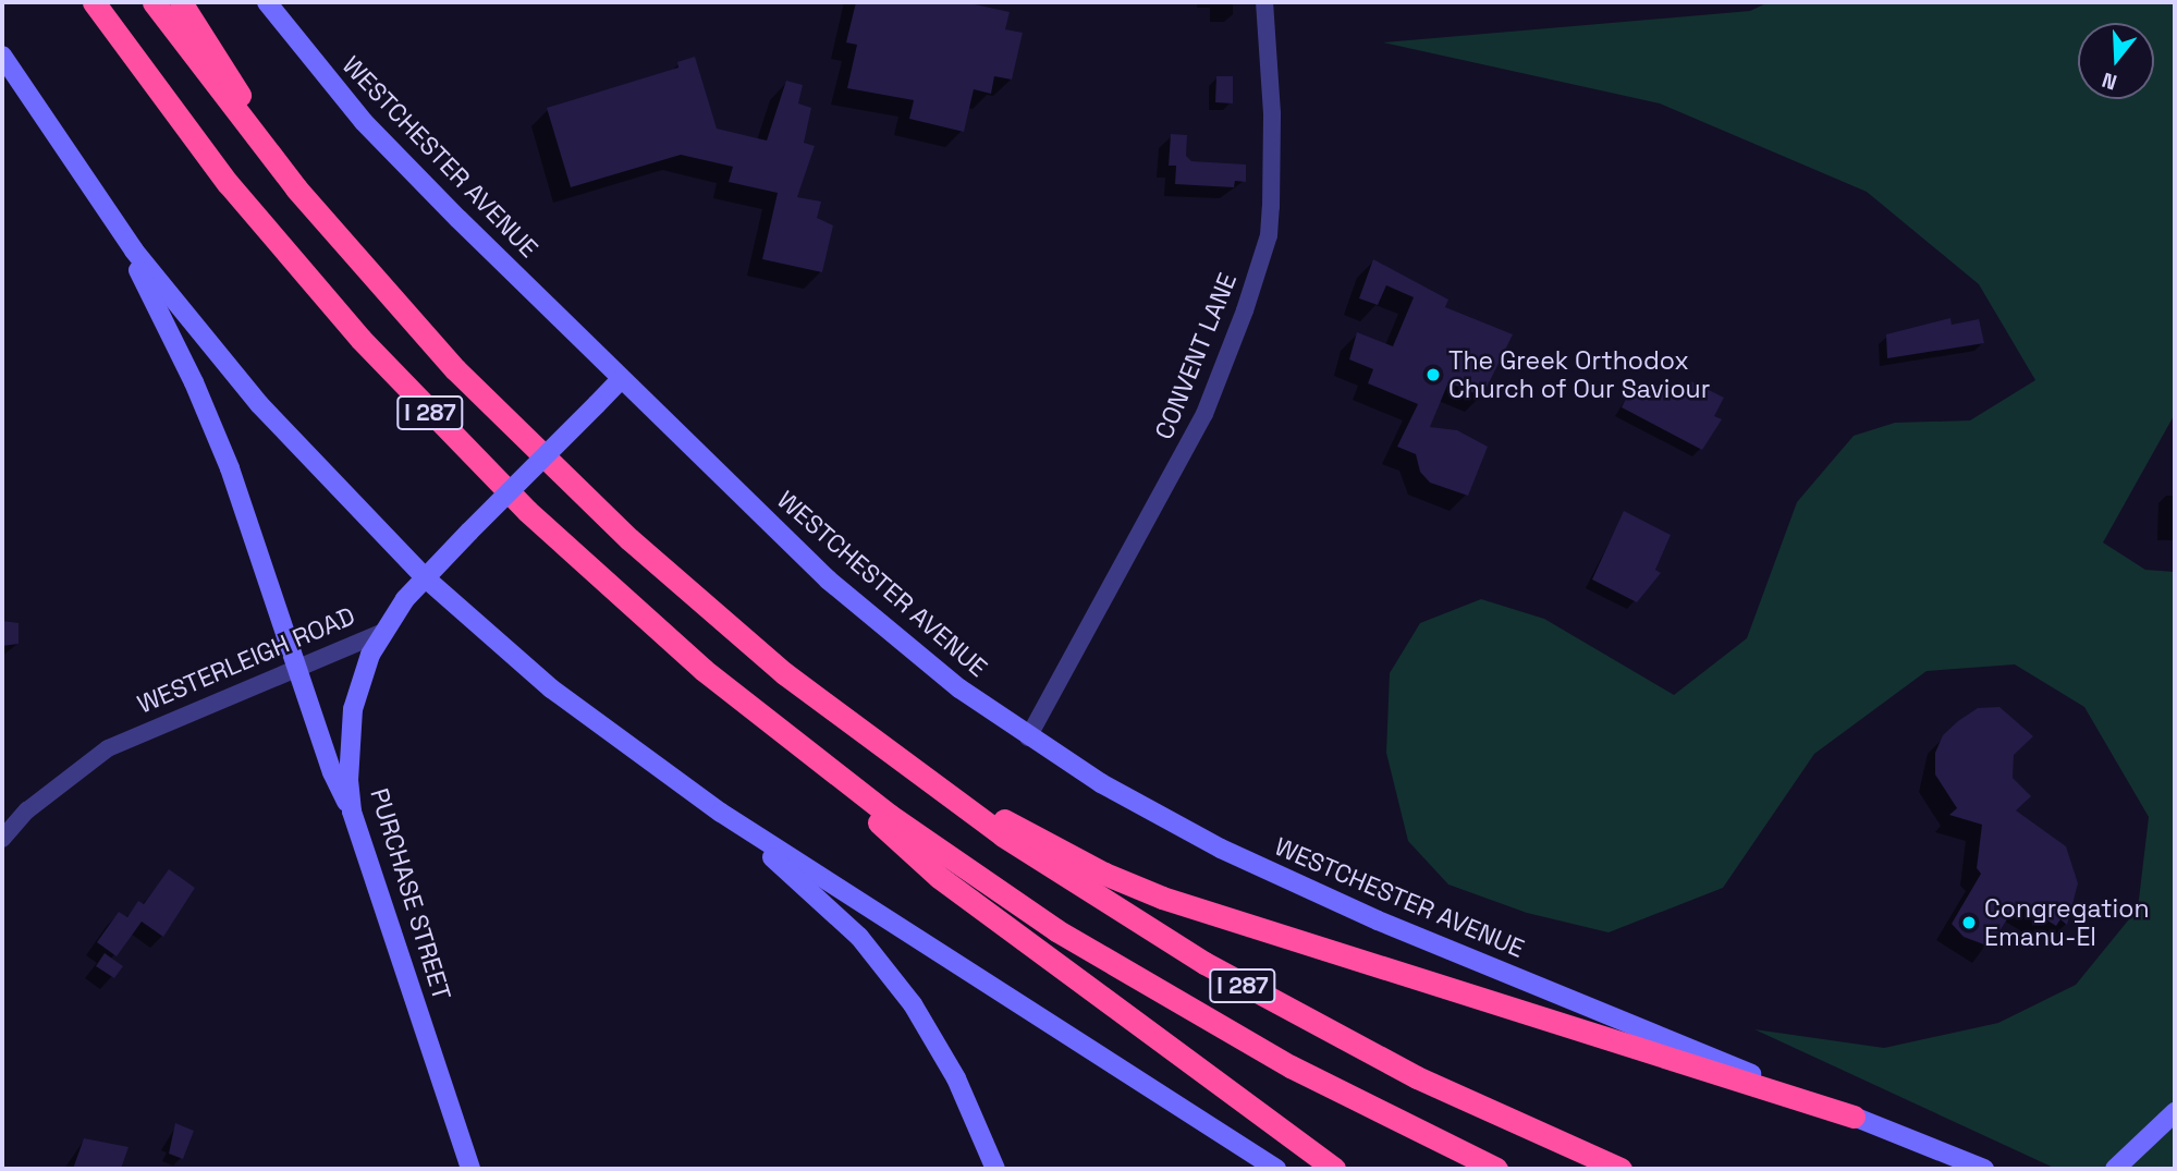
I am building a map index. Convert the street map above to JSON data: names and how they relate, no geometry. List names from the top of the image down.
{
  "streets": {
    "highway": ["I 287"],
    "main road": ["WESTCHESTER AVENUE", "WESTERLEIGH ROAD", "PURCHASE STREET"],
    "street": ["CONVENT LANE"]
  },
  "crossings": [
    ["WESTCHESTER AVENUE", "CONVENT LANE"],
    ["WESTCHESTER AVENUE", "WESTERLEIGH ROAD"],
    ["WESTERLEIGH ROAD", "PURCHASE STREET"]
  ],
  "places": ["The Greek Orthodox Church of Our Saviour", "Congregation Emanu-El"],
  "north": "bottom"
}
